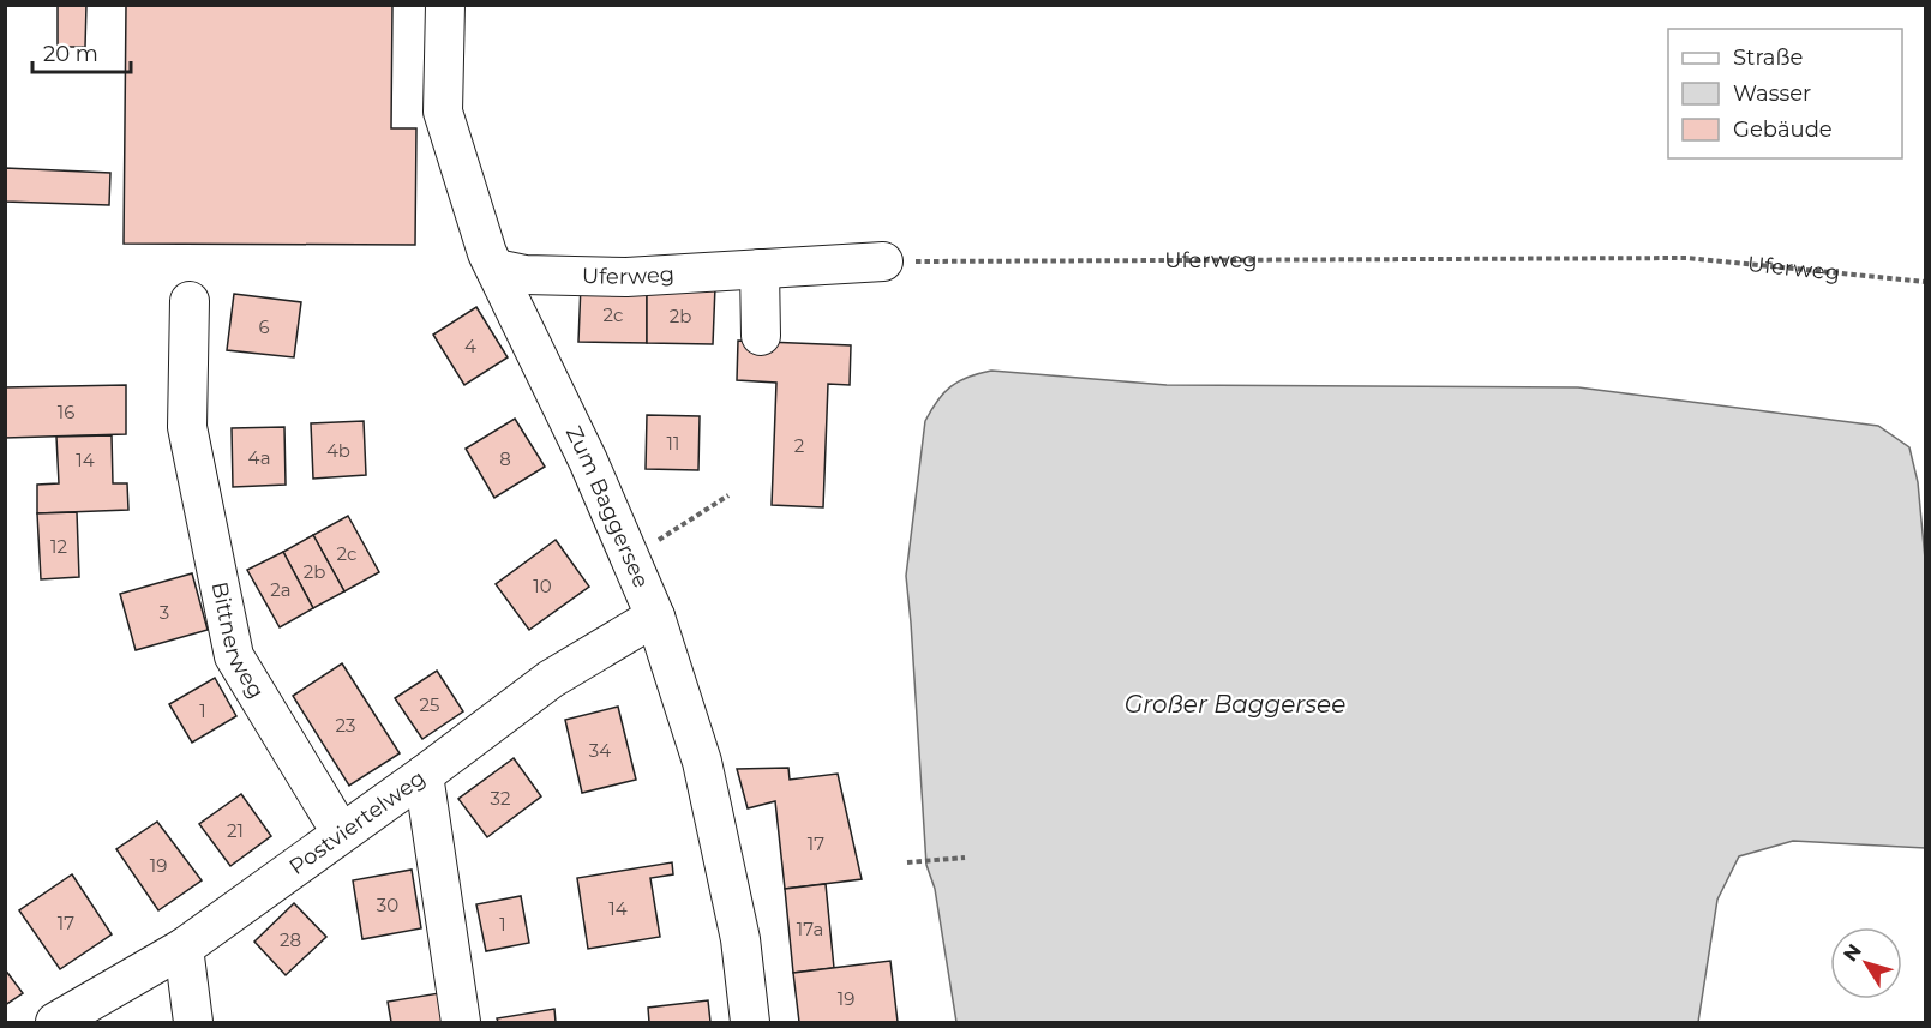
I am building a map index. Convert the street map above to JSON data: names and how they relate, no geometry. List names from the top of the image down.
{
  "streets": {
    "street": [
      "Uferweg",
      "Zum Baggersee",
      "Bittnerweg",
      "Postviertelweg"
    ]
  },
  "crossings": [
    ["Uferweg", "Zum Baggersee"],
    ["Zum Baggersee", "Postviertelweg"],
    ["Bittnerweg", "Postviertelweg"]
  ],
  "water": ["Großer Baggersee"],
  "house_numbers": [
    "2c",
    "2b",
    "6",
    "4",
    "16",
    "11",
    "2",
    "4b",
    "4a",
    "8",
    "14",
    "12",
    "2c",
    "2b",
    "10",
    "2a",
    "3",
    "25",
    "1",
    "23",
    "34",
    "32",
    "21",
    "17",
    "19",
    "30",
    "14",
    "17",
    "1",
    "17a",
    "28",
    "19"
  ],
  "legend": ["Straße", "Wasser", "Gebäude"],
  "scale_bar": "20 m",
  "north": "top left"
}
